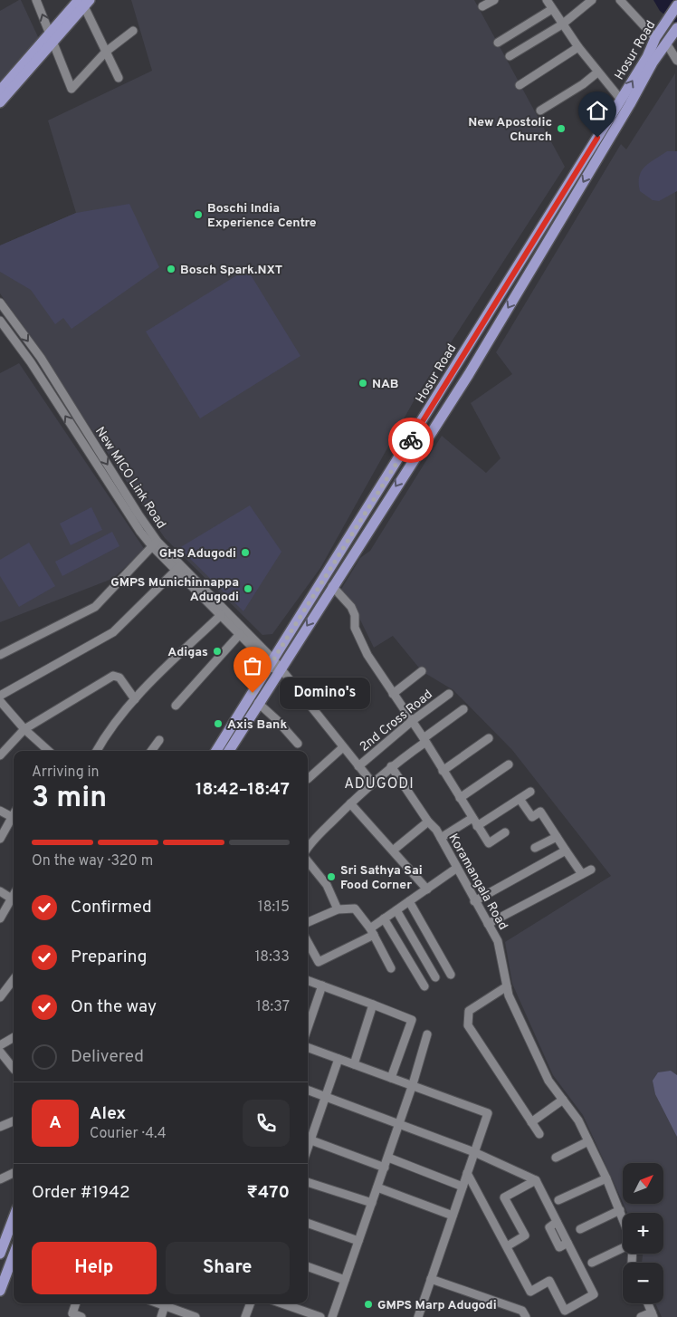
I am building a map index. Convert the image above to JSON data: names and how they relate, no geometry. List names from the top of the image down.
{
  "streets": {
    "main road": ["Hosur Road"],
    "street": ["New MICO Link Road", "2nd Cross Road", "Koramangala Road"]
  },
  "crossings": [
    ["Hosur Road", "New MICO Link Road"]
  ],
  "districts": ["ADUGODI"],
  "places": [
    "New Apostolic Church",
    "Boschi India Experience Centre",
    "Bosch Spark.NXT",
    "NAB",
    "GHS Adugodi",
    "GMPS Munichinnappa Adugodi",
    "Adigas",
    "Domino's",
    "Axis Bank",
    "Sri Sathya Sai Food Corner",
    "GMPS Marp Adugodi"
  ],
  "north": "top right",
  "page": {
    "bubble": "Domino's",
    "heading": ["3 min", "Arriving in", "18:42–18:47"],
    "panel": [
      "Alex",
      "Courier · 4.4",
      "Order #1942",
      "₹470"
    ],
    "bar": "On the way · 320 m",
    "list": [
      ["Confirmed", "18:15"],
      ["Preparing", "18:33"],
      ["On the way", "18:37"],
      "Delivered"
    ],
    "round": "A",
    "map_buttons": ["+", "−"],
    "buttons": ["Help", "Share"]
  }
}
